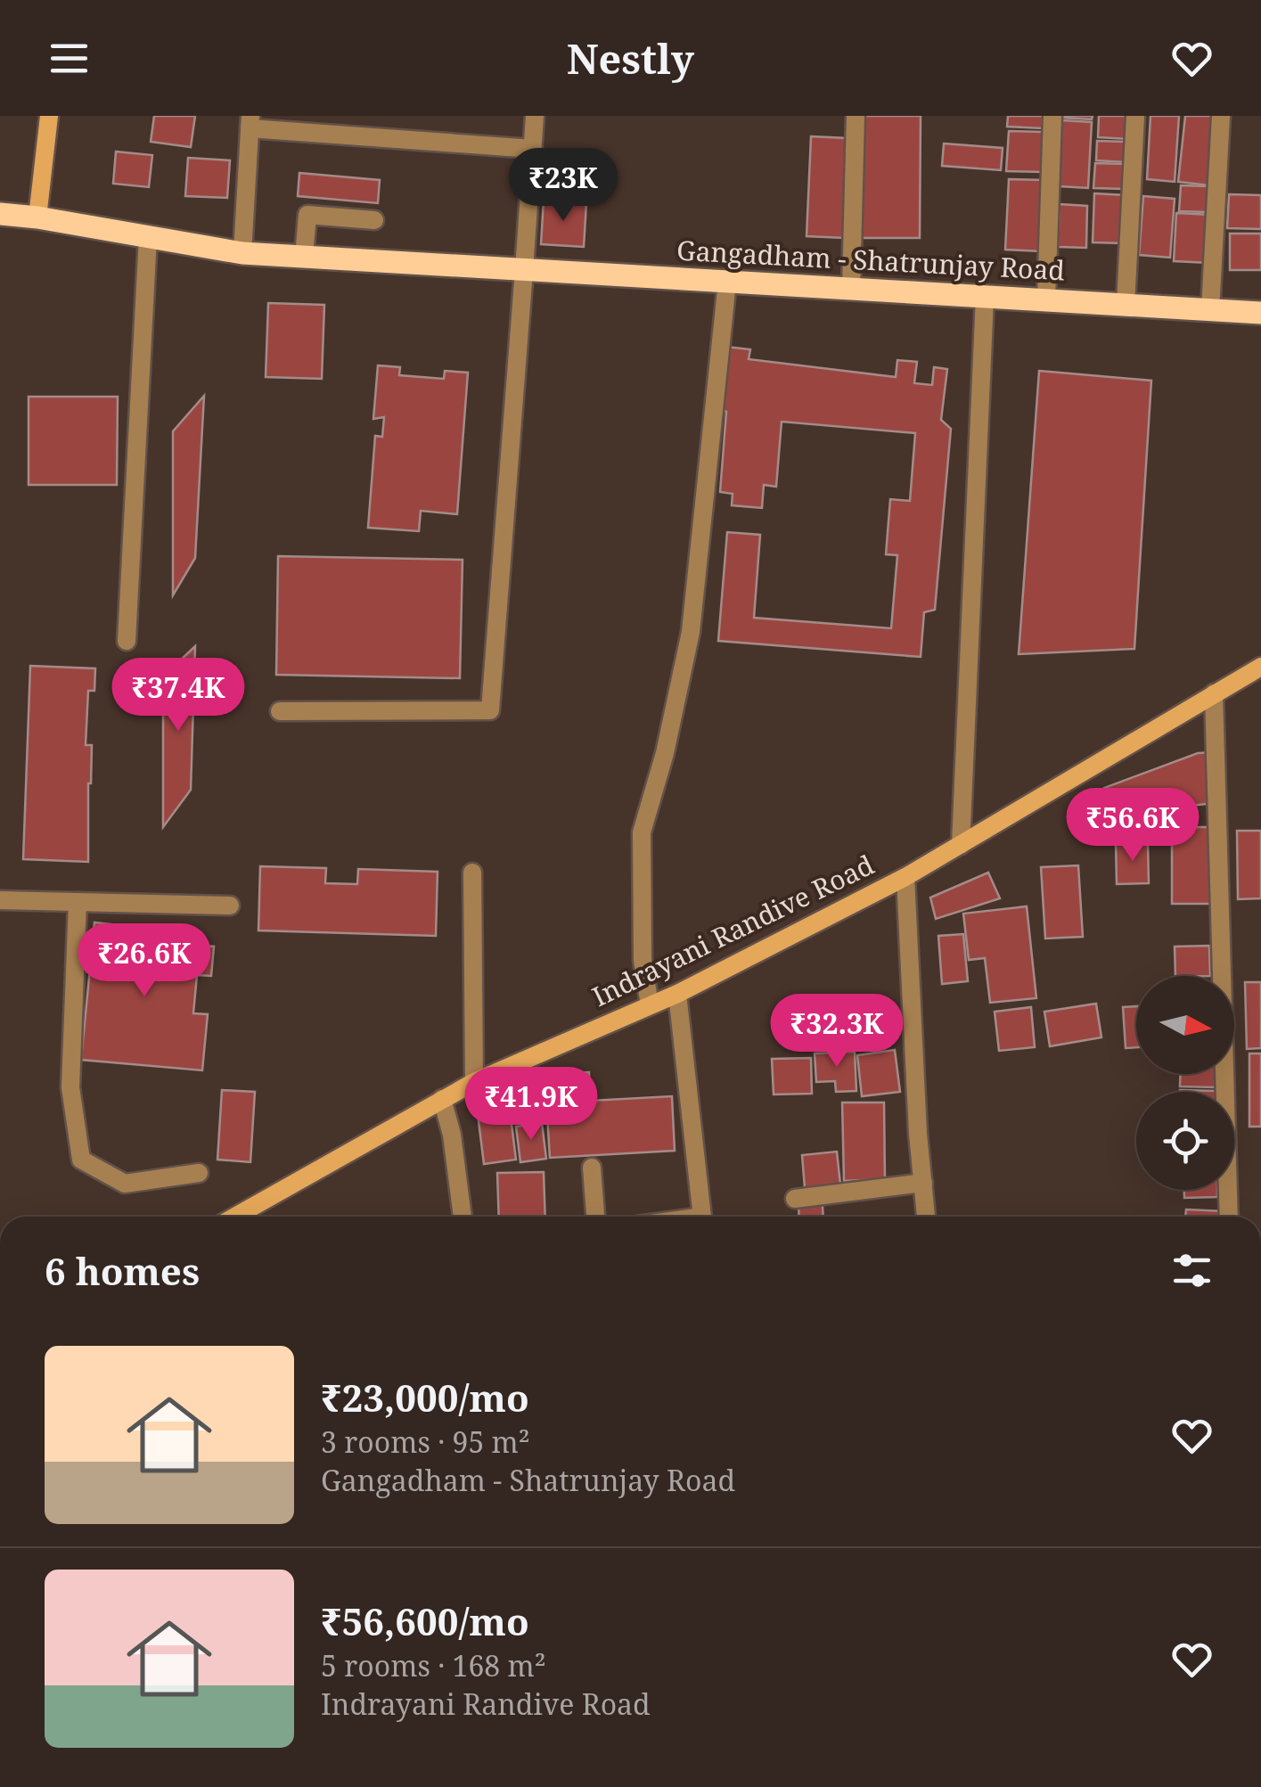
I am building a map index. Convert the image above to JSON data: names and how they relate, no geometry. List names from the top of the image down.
{
  "streets": {
    "main road": ["Gangadham - Shatrunjay Road"],
    "street": ["Indrayani Randive Road"]
  },
  "north": "right",
  "page": {
    "header": "Nestly",
    "price": [
      "₹23K",
      "₹37.4K",
      "₹56.6K",
      "₹26.6K",
      "₹32.3K",
      "₹41.9K"
    ],
    "heading": "6 homes",
    "list": [
      {
        "name": "₹23,000/mo",
        "note": "3 rooms · 95 m² · Gangadham - Shatrunjay Road"
      },
      {
        "name": "₹56,600/mo",
        "note": "5 rooms · 168 m² · Indrayani Randive Road"
      }
    ]
  }
}
